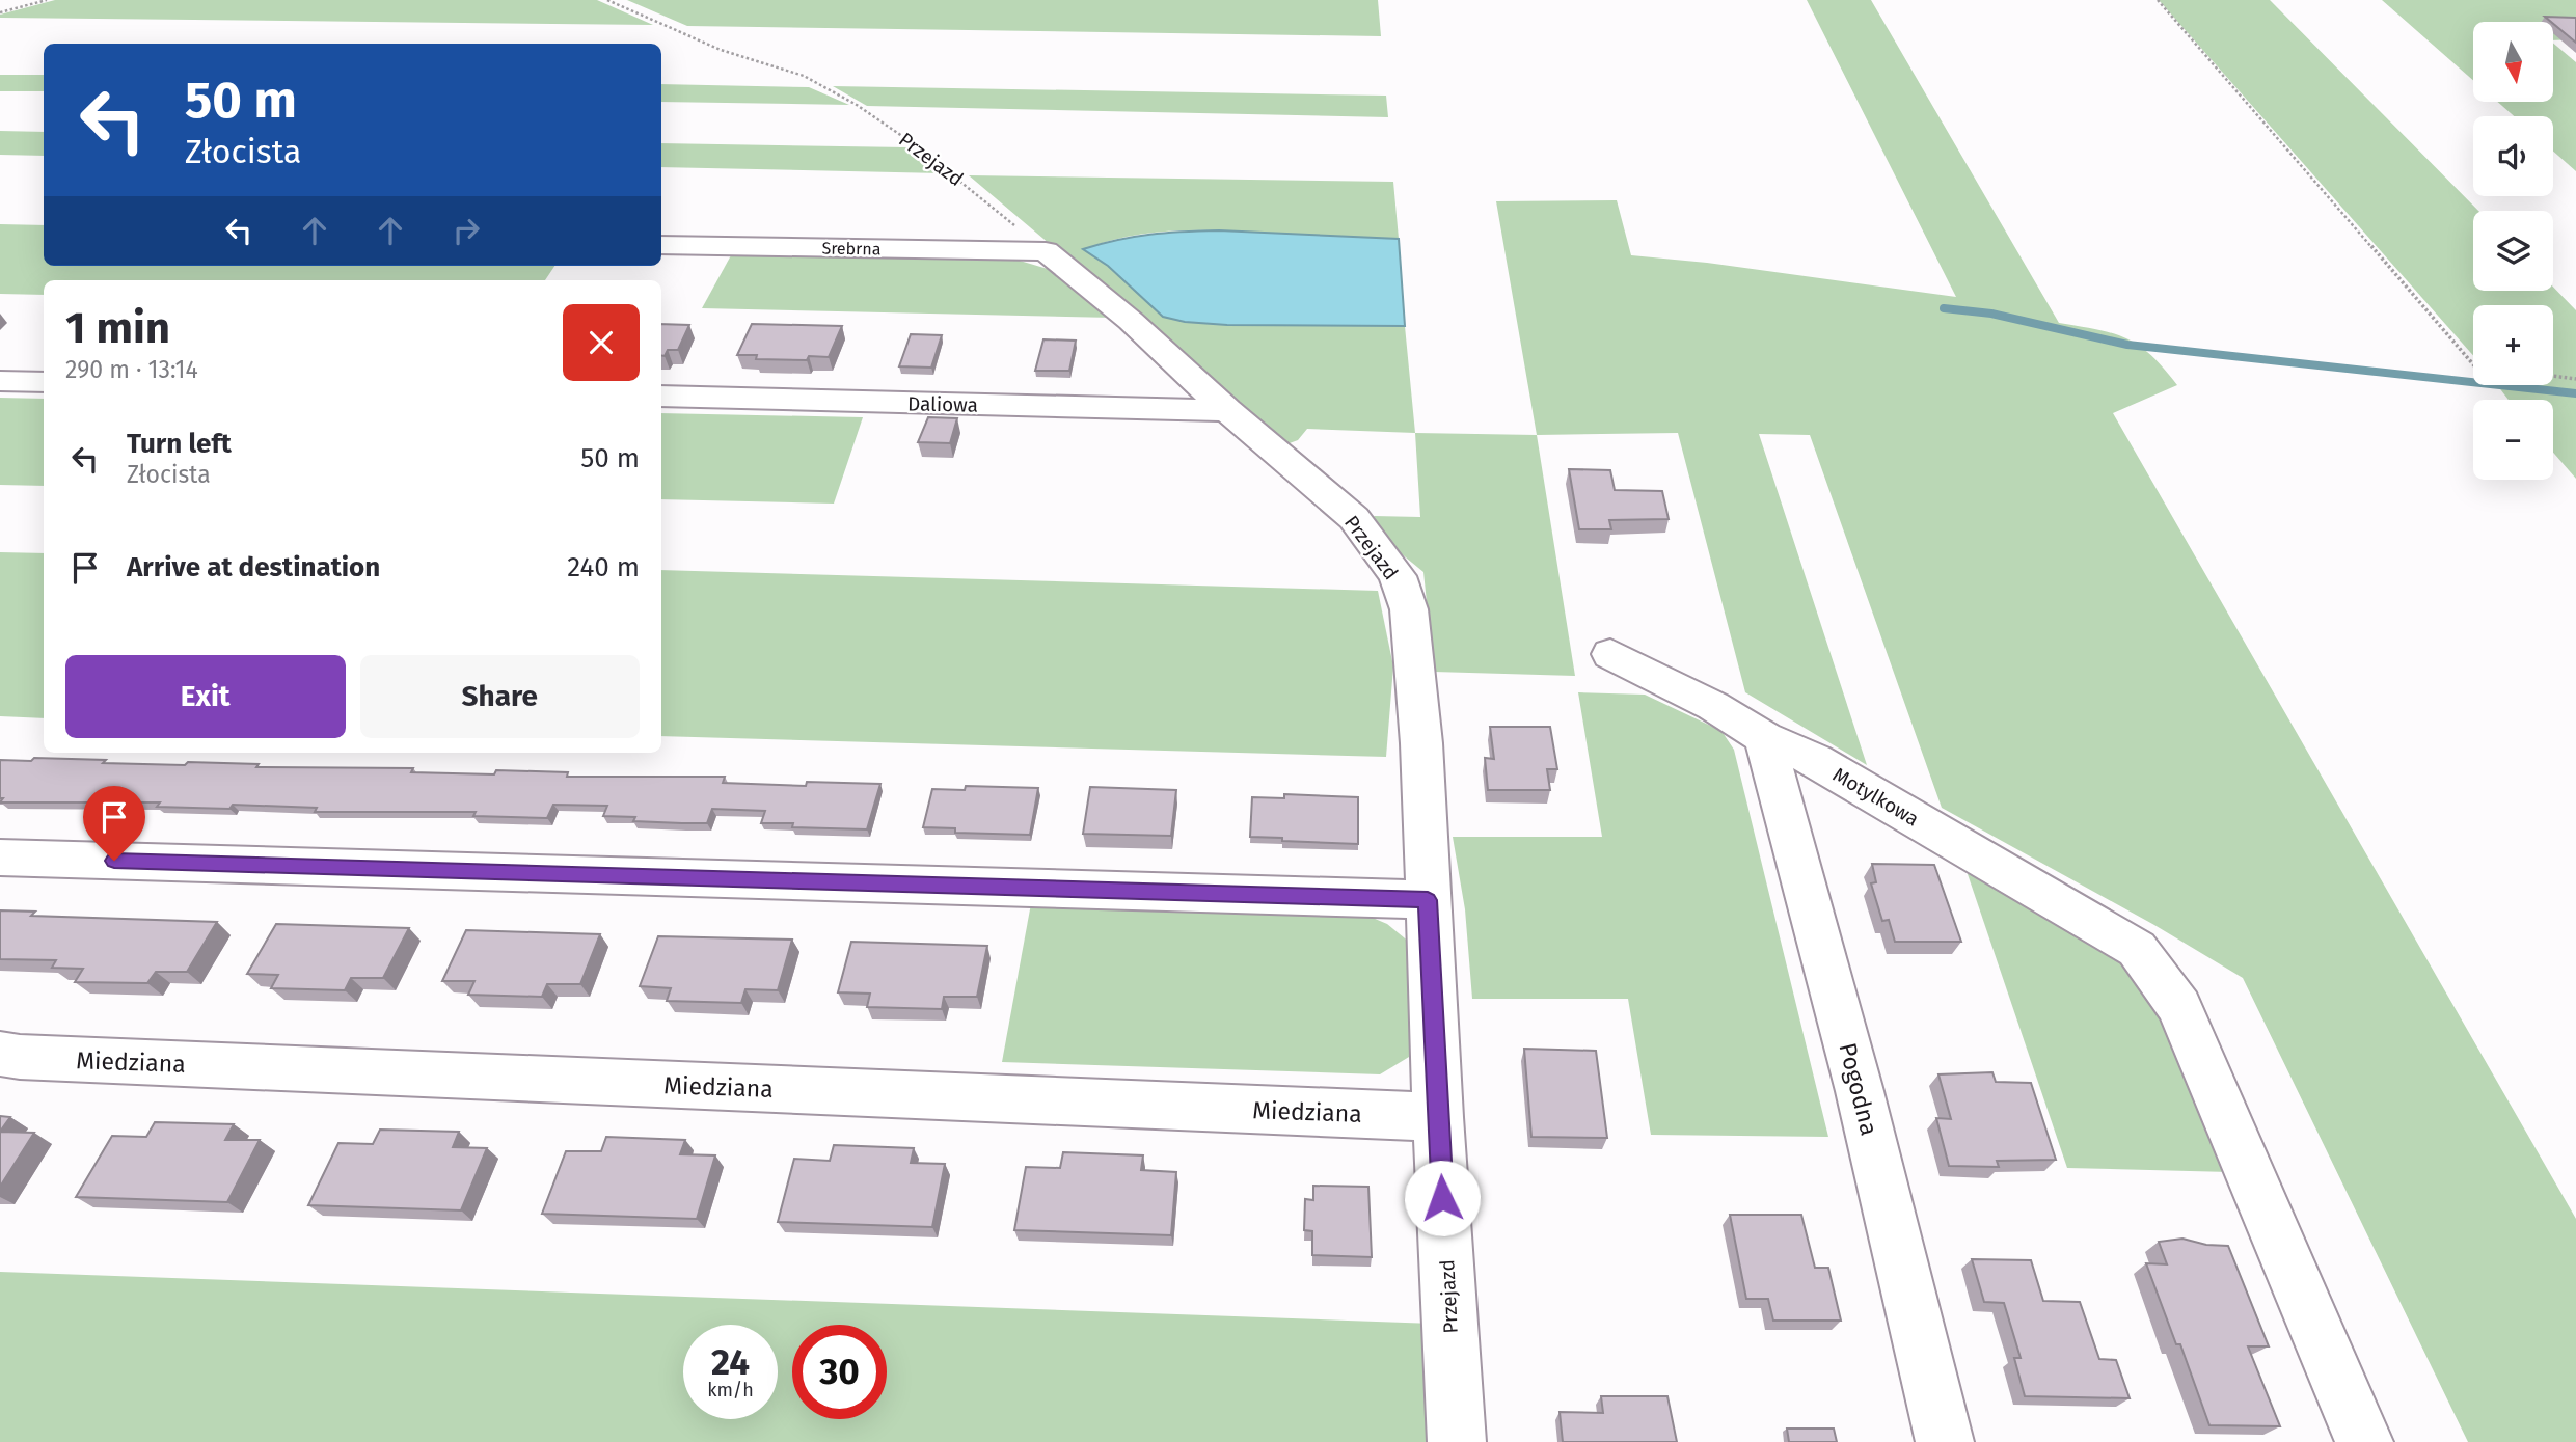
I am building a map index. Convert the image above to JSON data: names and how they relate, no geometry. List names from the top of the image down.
{
  "streets": {
    "street": [
      "Przejazd",
      "Srebrna",
      "Daliowa",
      "Motylkowa",
      "Miedziana",
      "Pogodna"
    ]
  },
  "crossings": [
    ["Przejazd", "Srebrna"],
    ["Przejazd", "Daliowa"],
    ["Przejazd", "Miedziana"],
    ["Motylkowa", "Pogodna"]
  ],
  "north": "bottom",
  "page": {
    "map_buttons": ["+", "−"],
    "turn": ["50 m", "Złocista"],
    "heading": ["1 min", "290 m · 13:14"],
    "list": [
      {
        "name": "Turn left",
        "note": "Złocista",
        "value": "50 m"
      },
      {
        "name": "Arrive at destination",
        "value": "240 m"
      }
    ],
    "buttons": ["Exit", "Share"],
    "speed": "24 km/h",
    "limit": "30"
  }
}
